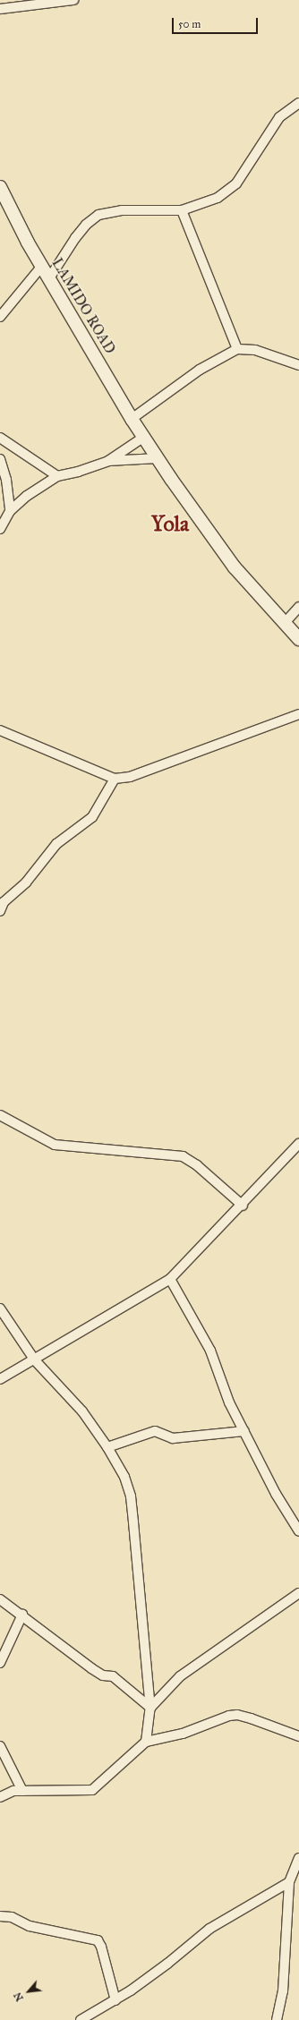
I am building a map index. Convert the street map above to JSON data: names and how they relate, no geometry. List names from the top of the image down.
{
  "streets": {
    "main road": ["LAMIDO ROAD"]
  },
  "districts": ["Yola"],
  "scale_bar": "50 m",
  "north": "bottom left"
}
